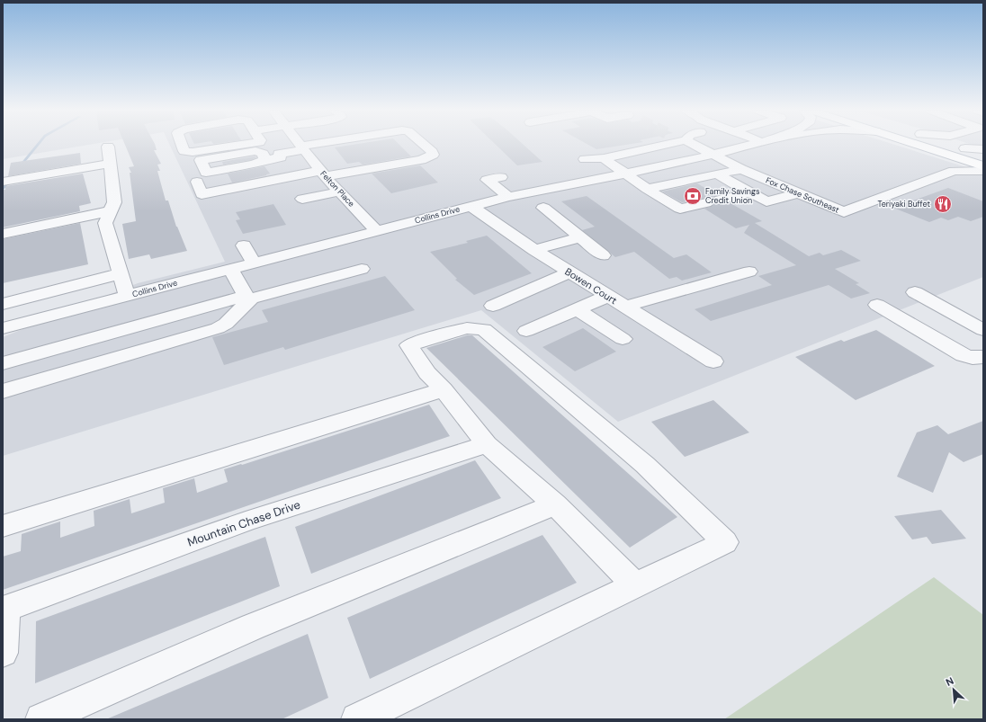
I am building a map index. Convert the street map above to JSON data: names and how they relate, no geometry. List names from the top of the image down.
{
  "streets": {
    "street": [
      "Felton Place",
      "Fox Chase Southeast",
      "Collins Drive",
      "Bowen Court",
      "Mountain Chase Drive"
    ]
  },
  "crossings": [
    ["Felton Place", "Collins Drive"],
    ["Fox Chase Southeast", "Collins Drive"],
    ["Collins Drive", "Bowen Court"]
  ],
  "places": {
    "bank": ["Family Savings Credit Union"],
    "restaurant": ["Teriyaki Buffet"]
  },
  "north": "top left"
}
